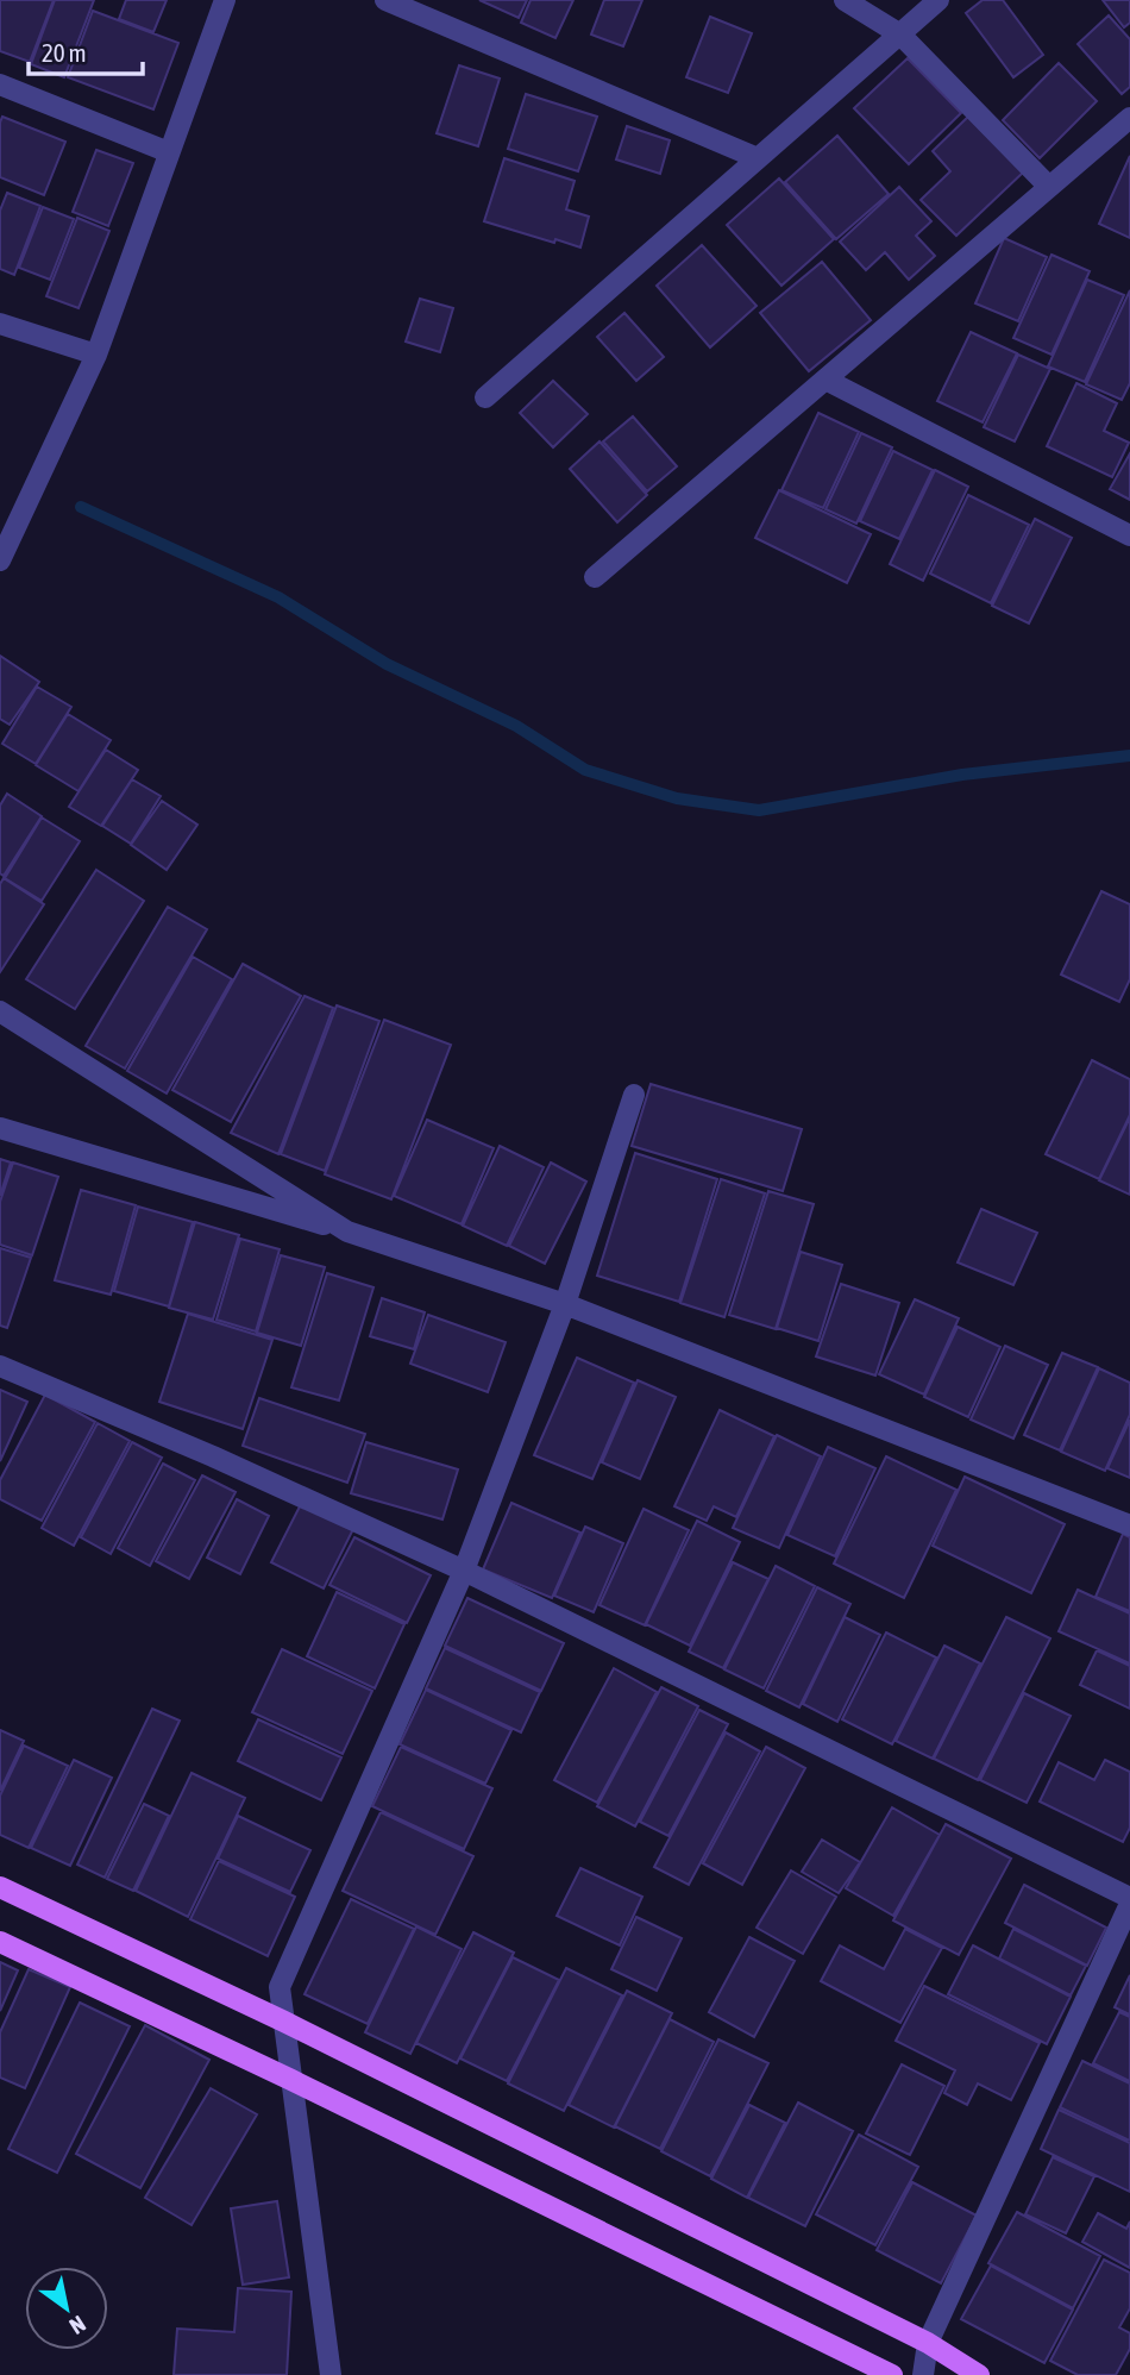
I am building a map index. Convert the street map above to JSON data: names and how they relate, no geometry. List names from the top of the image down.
{
  "scale_bar": "20 m",
  "north": "bottom right"
}
